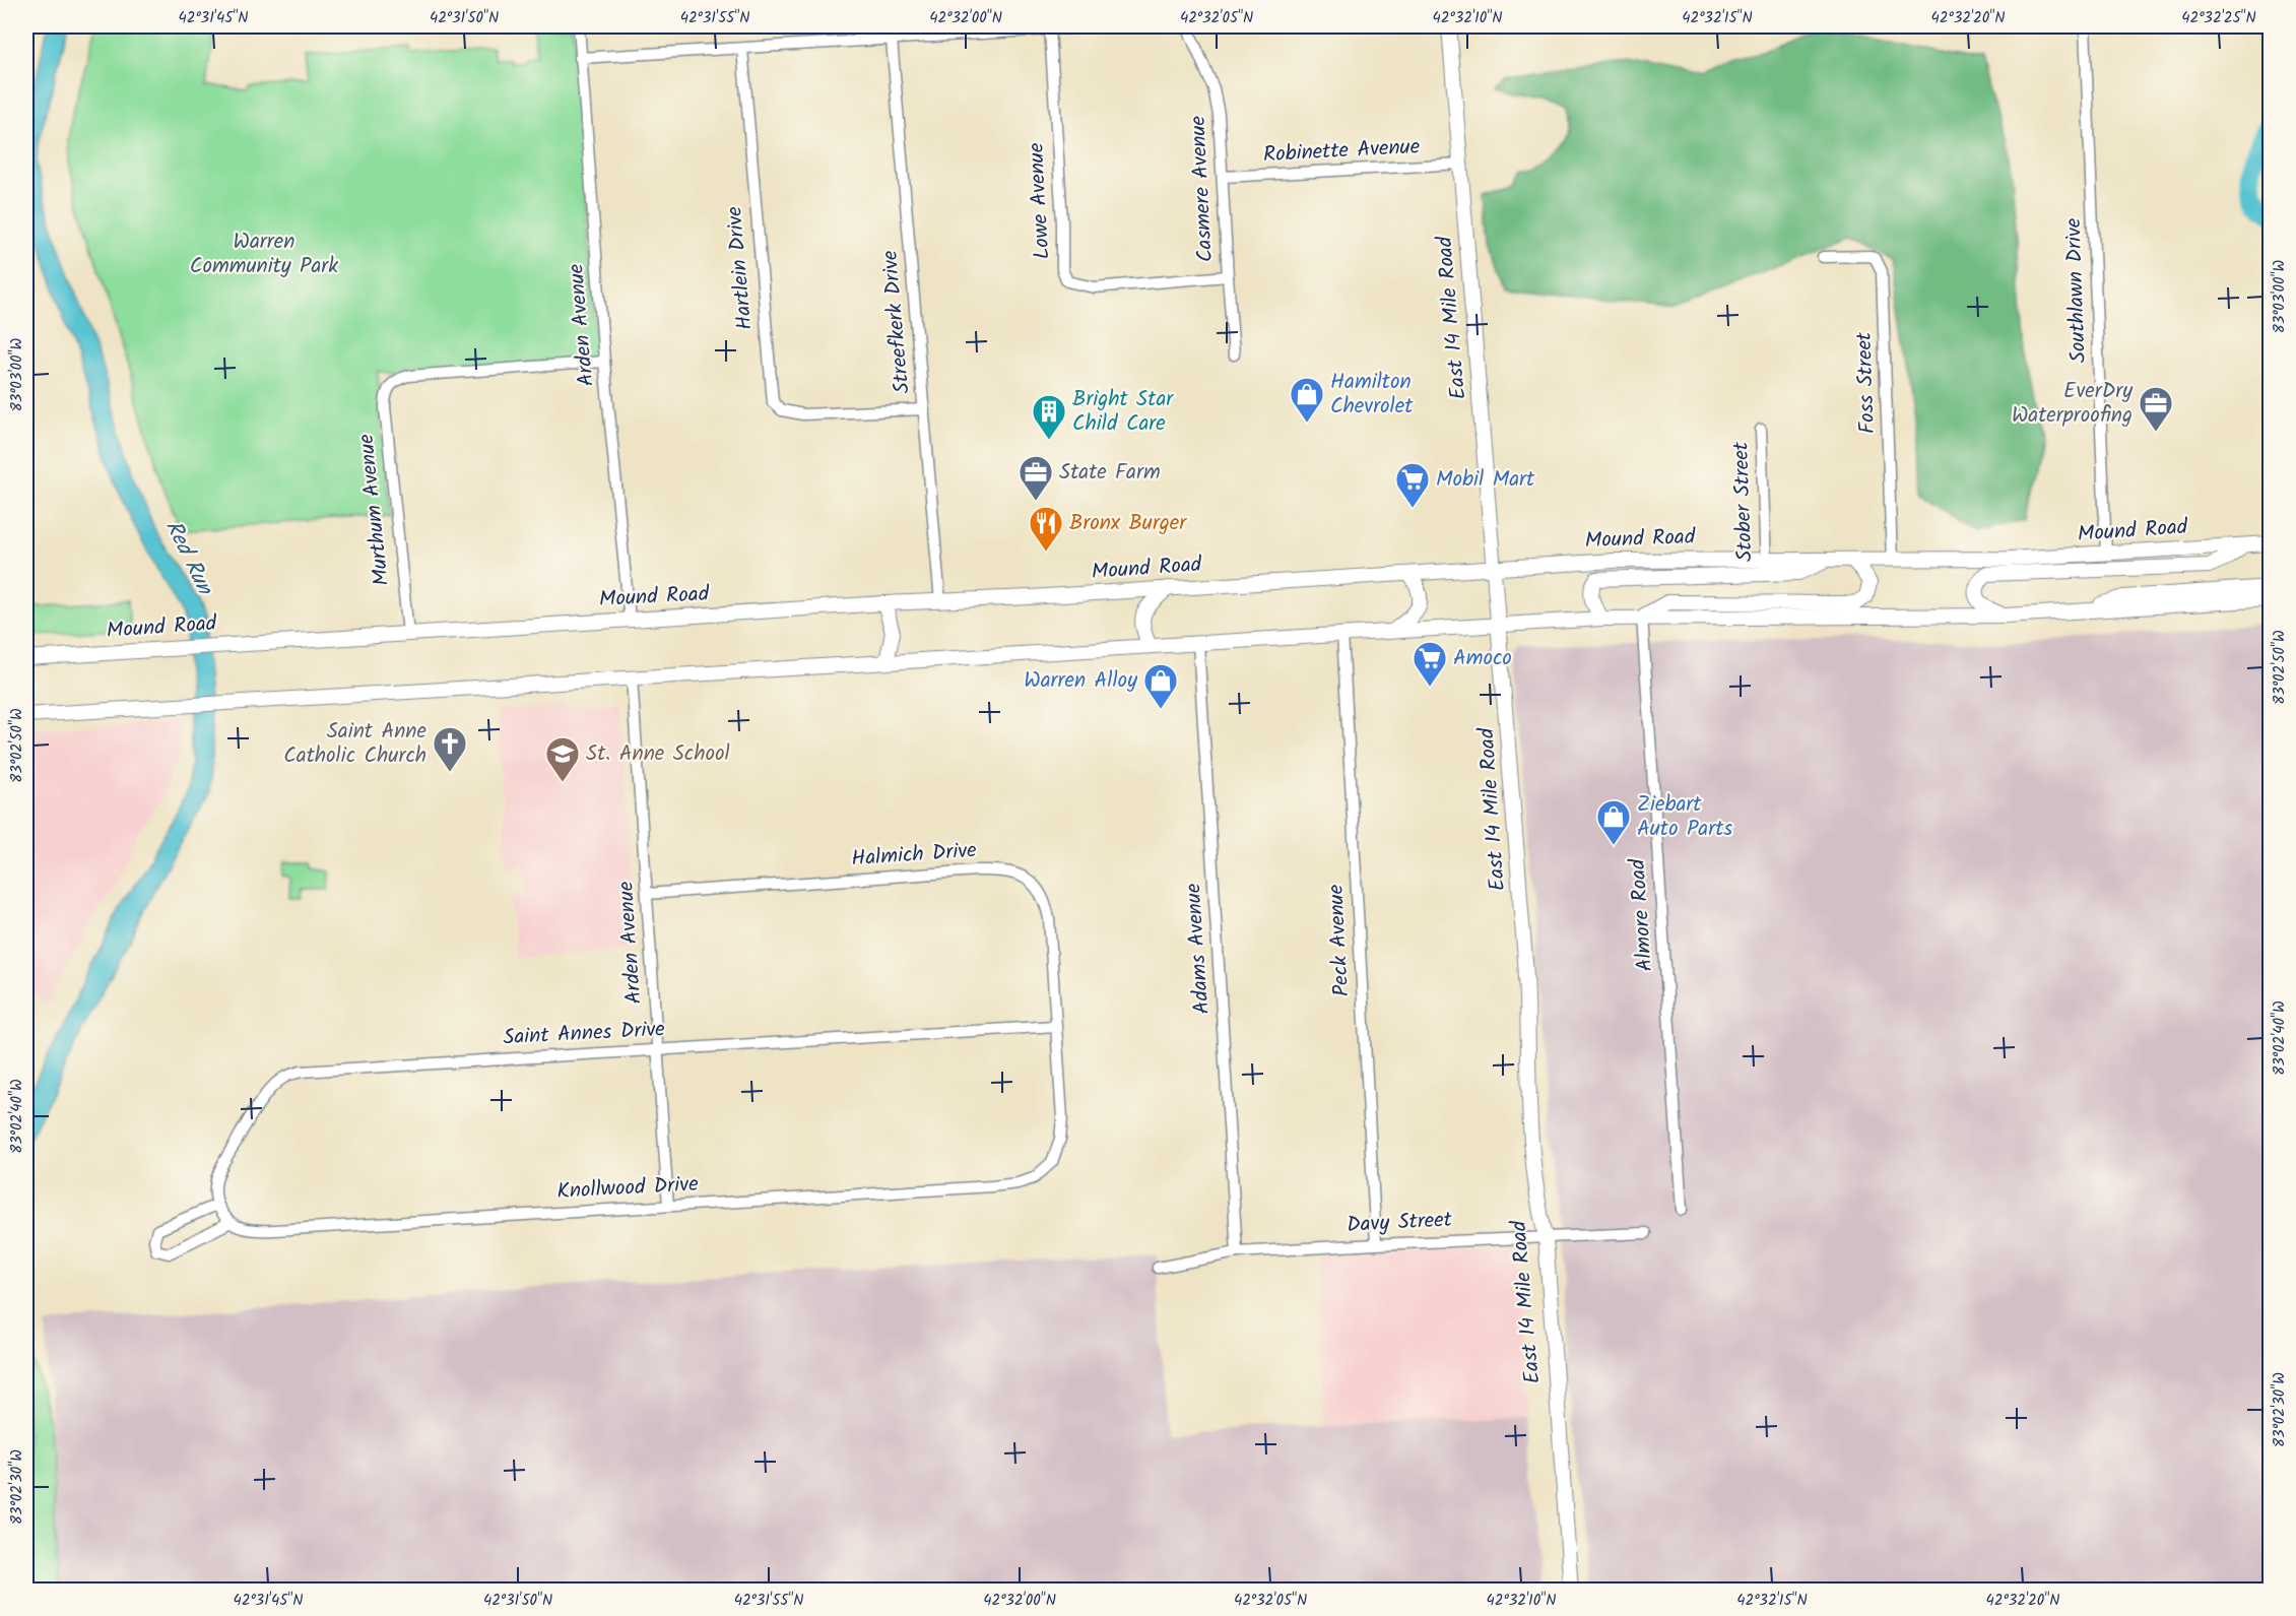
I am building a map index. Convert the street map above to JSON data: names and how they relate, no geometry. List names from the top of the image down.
{
  "streets": {
    "main road": ["East 14 Mile Road", "Mound Road"],
    "street": [
      "Robinette Avenue",
      "Casmere Avenue",
      "Lowe Avenue",
      "Hartlein Drive",
      "Southlawn Drive",
      "Streefkerk Drive",
      "Arden Avenue",
      "Foss Street",
      "Stober Street",
      "Murthum Avenue",
      "Halmich Drive",
      "Almore Road",
      "Peck Avenue",
      "Adams Avenue",
      "Saint Annes Drive",
      "Knollwood Drive",
      "Davy Street"
    ]
  },
  "crossings": [
    ["Robinette Avenue", "Casmere Avenue"],
    ["Robinette Avenue", "East 14 Mile Road"],
    ["Casmere Avenue", "Lowe Avenue"],
    ["Hartlein Drive", "Streefkerk Drive"],
    ["Southlawn Drive", "Mound Road"],
    ["East 14 Mile Road", "Mound Road"],
    ["East 14 Mile Road", "Davy Street"],
    ["Streefkerk Drive", "Mound Road"],
    ["Arden Avenue", "Murthum Avenue"],
    ["Arden Avenue", "Mound Road"],
    ["Arden Avenue", "Halmich Drive"],
    ["Arden Avenue", "Saint Annes Drive"],
    ["Arden Avenue", "Knollwood Drive"],
    ["Foss Street", "Mound Road"],
    ["Stober Street", "Mound Road"],
    ["Murthum Avenue", "Mound Road"],
    ["Halmich Drive", "Saint Annes Drive"],
    ["Halmich Drive", "Knollwood Drive"],
    ["Peck Avenue", "Davy Street"],
    ["Adams Avenue", "Davy Street"],
    ["Saint Annes Drive", "Knollwood Drive"]
  ],
  "water": ["Red Run"],
  "parks": ["Warren Community Park"],
  "places": {
    "shop": ["Hamilton Chevrolet", "Warren Alloy", "Ziebart Auto Parts"],
    "office": ["EverDry Waterproofing", "State Farm"],
    "building": ["Bright Star Child Care"],
    "supermarket": ["Mobil Mart", "Amoco"],
    "restaurant": ["Bronx Burger"],
    "church": ["Saint Anne Catholic Church"],
    "school or university": ["St. Anne School"]
  },
  "coordinates": [
    "42°31'45\"N",
    "42°31'50\"N",
    "42°31'55\"N",
    "42°32'00\"N",
    "42°32'05\"N",
    "42°32'10\"N",
    "42°32'15\"N",
    "42°32'20\"N",
    "42°32'25\"N",
    "83°03'00\"W",
    "83°02'50\"W",
    "83°02'40\"W",
    "83°02'30\"W"
  ]
}
